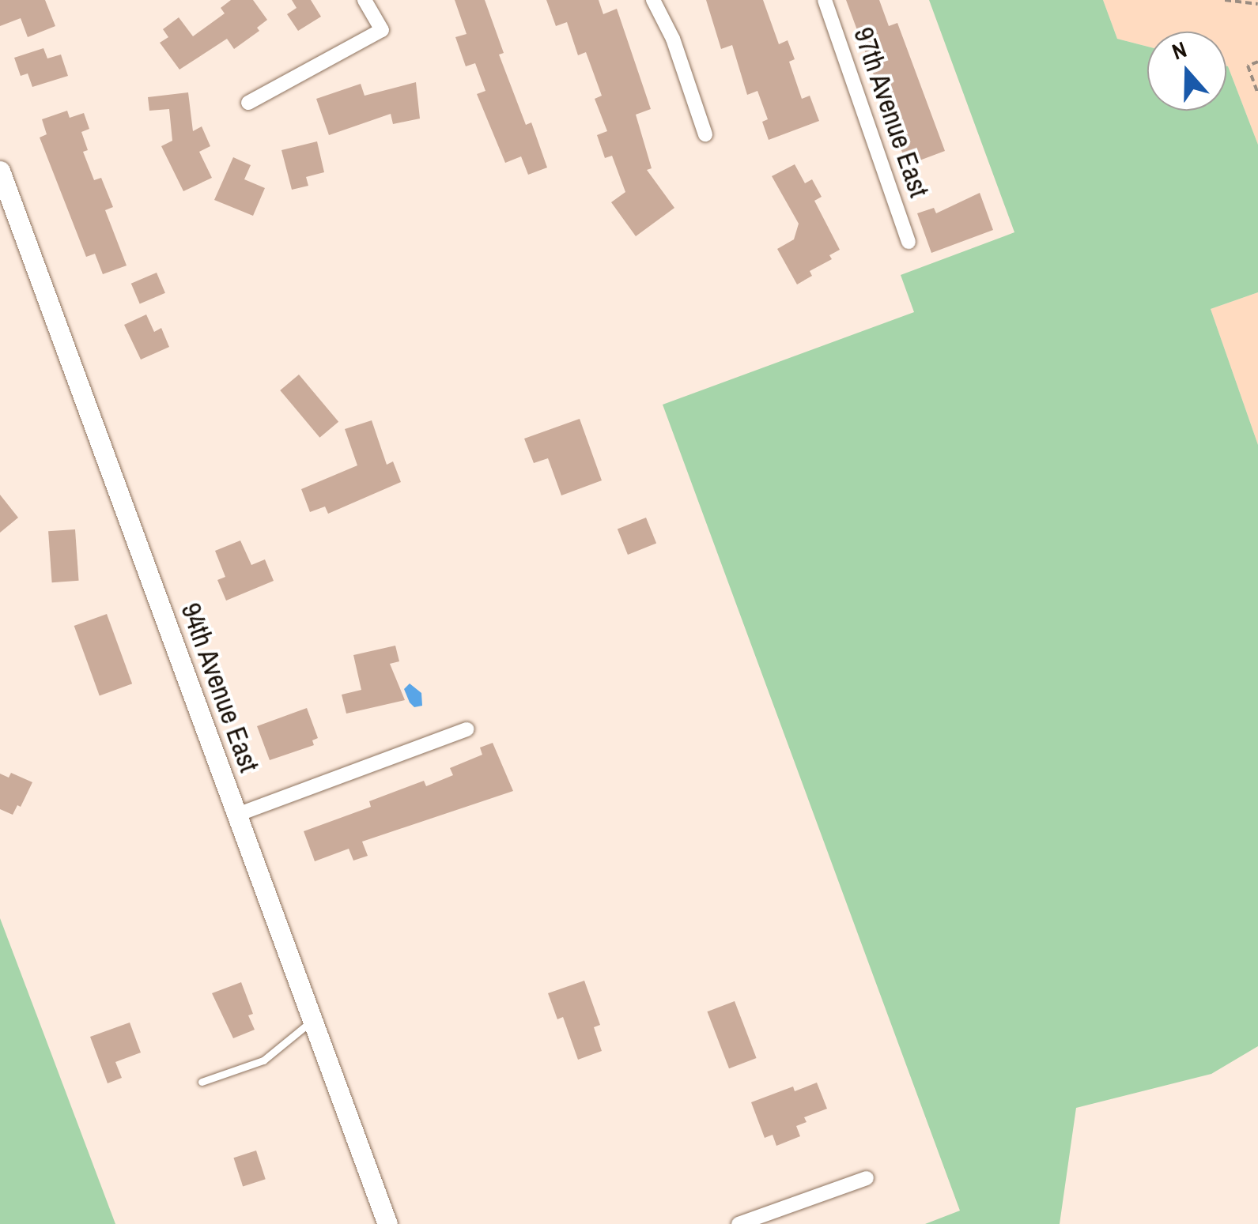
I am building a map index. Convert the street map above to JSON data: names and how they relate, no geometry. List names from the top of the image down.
{
  "streets": {
    "main road": ["94th Avenue East"],
    "street": ["97th Avenue East"]
  },
  "north": "top"
}
